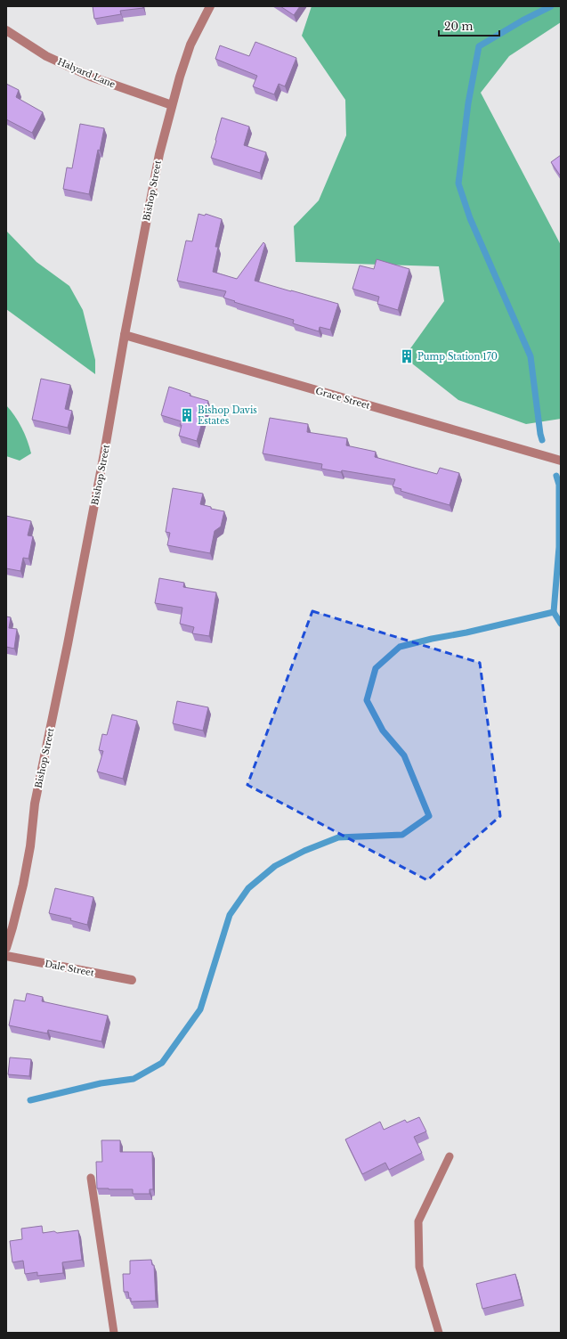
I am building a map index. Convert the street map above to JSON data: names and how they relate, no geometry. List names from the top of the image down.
{
  "streets": {
    "street": [
      "Halyard Lane",
      "Bishop Street",
      "Grace Street",
      "Dale Street"
    ]
  },
  "crossings": [
    ["Halyard Lane", "Bishop Street"],
    ["Bishop Street", "Grace Street"]
  ],
  "places": {
    "building": ["Pump Station 170", "Bishop Davis Estates"]
  },
  "scale_bar": "20 m"
}
